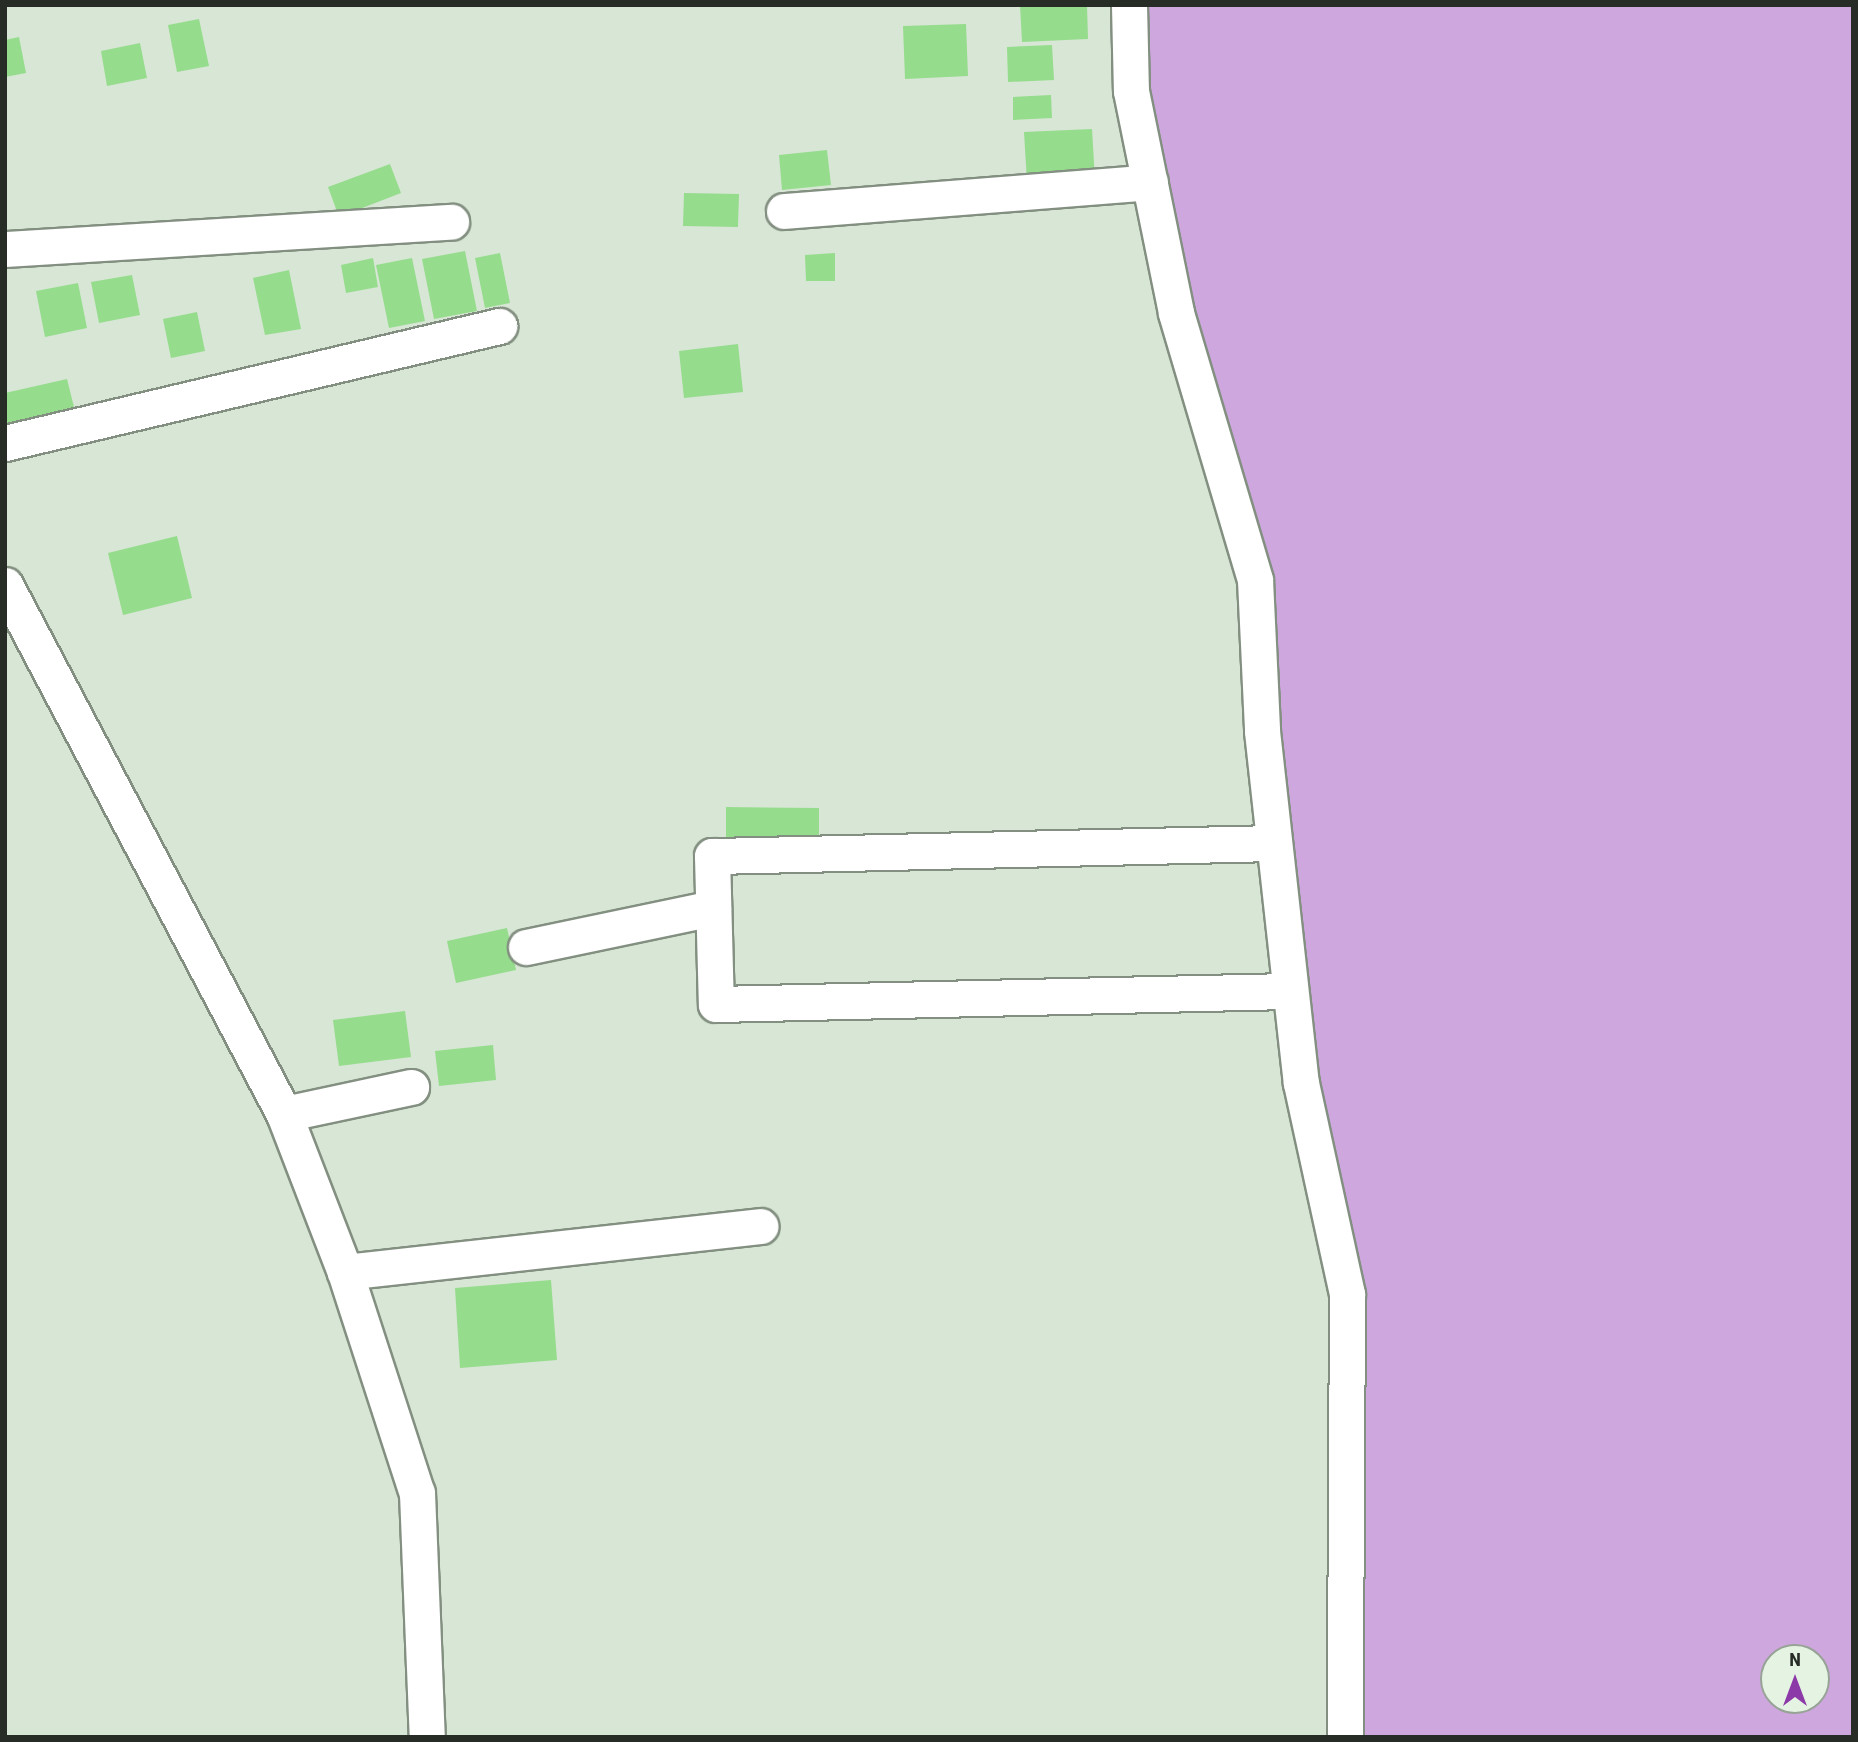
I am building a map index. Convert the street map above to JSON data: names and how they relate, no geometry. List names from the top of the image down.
{
  "north": "top"
}
